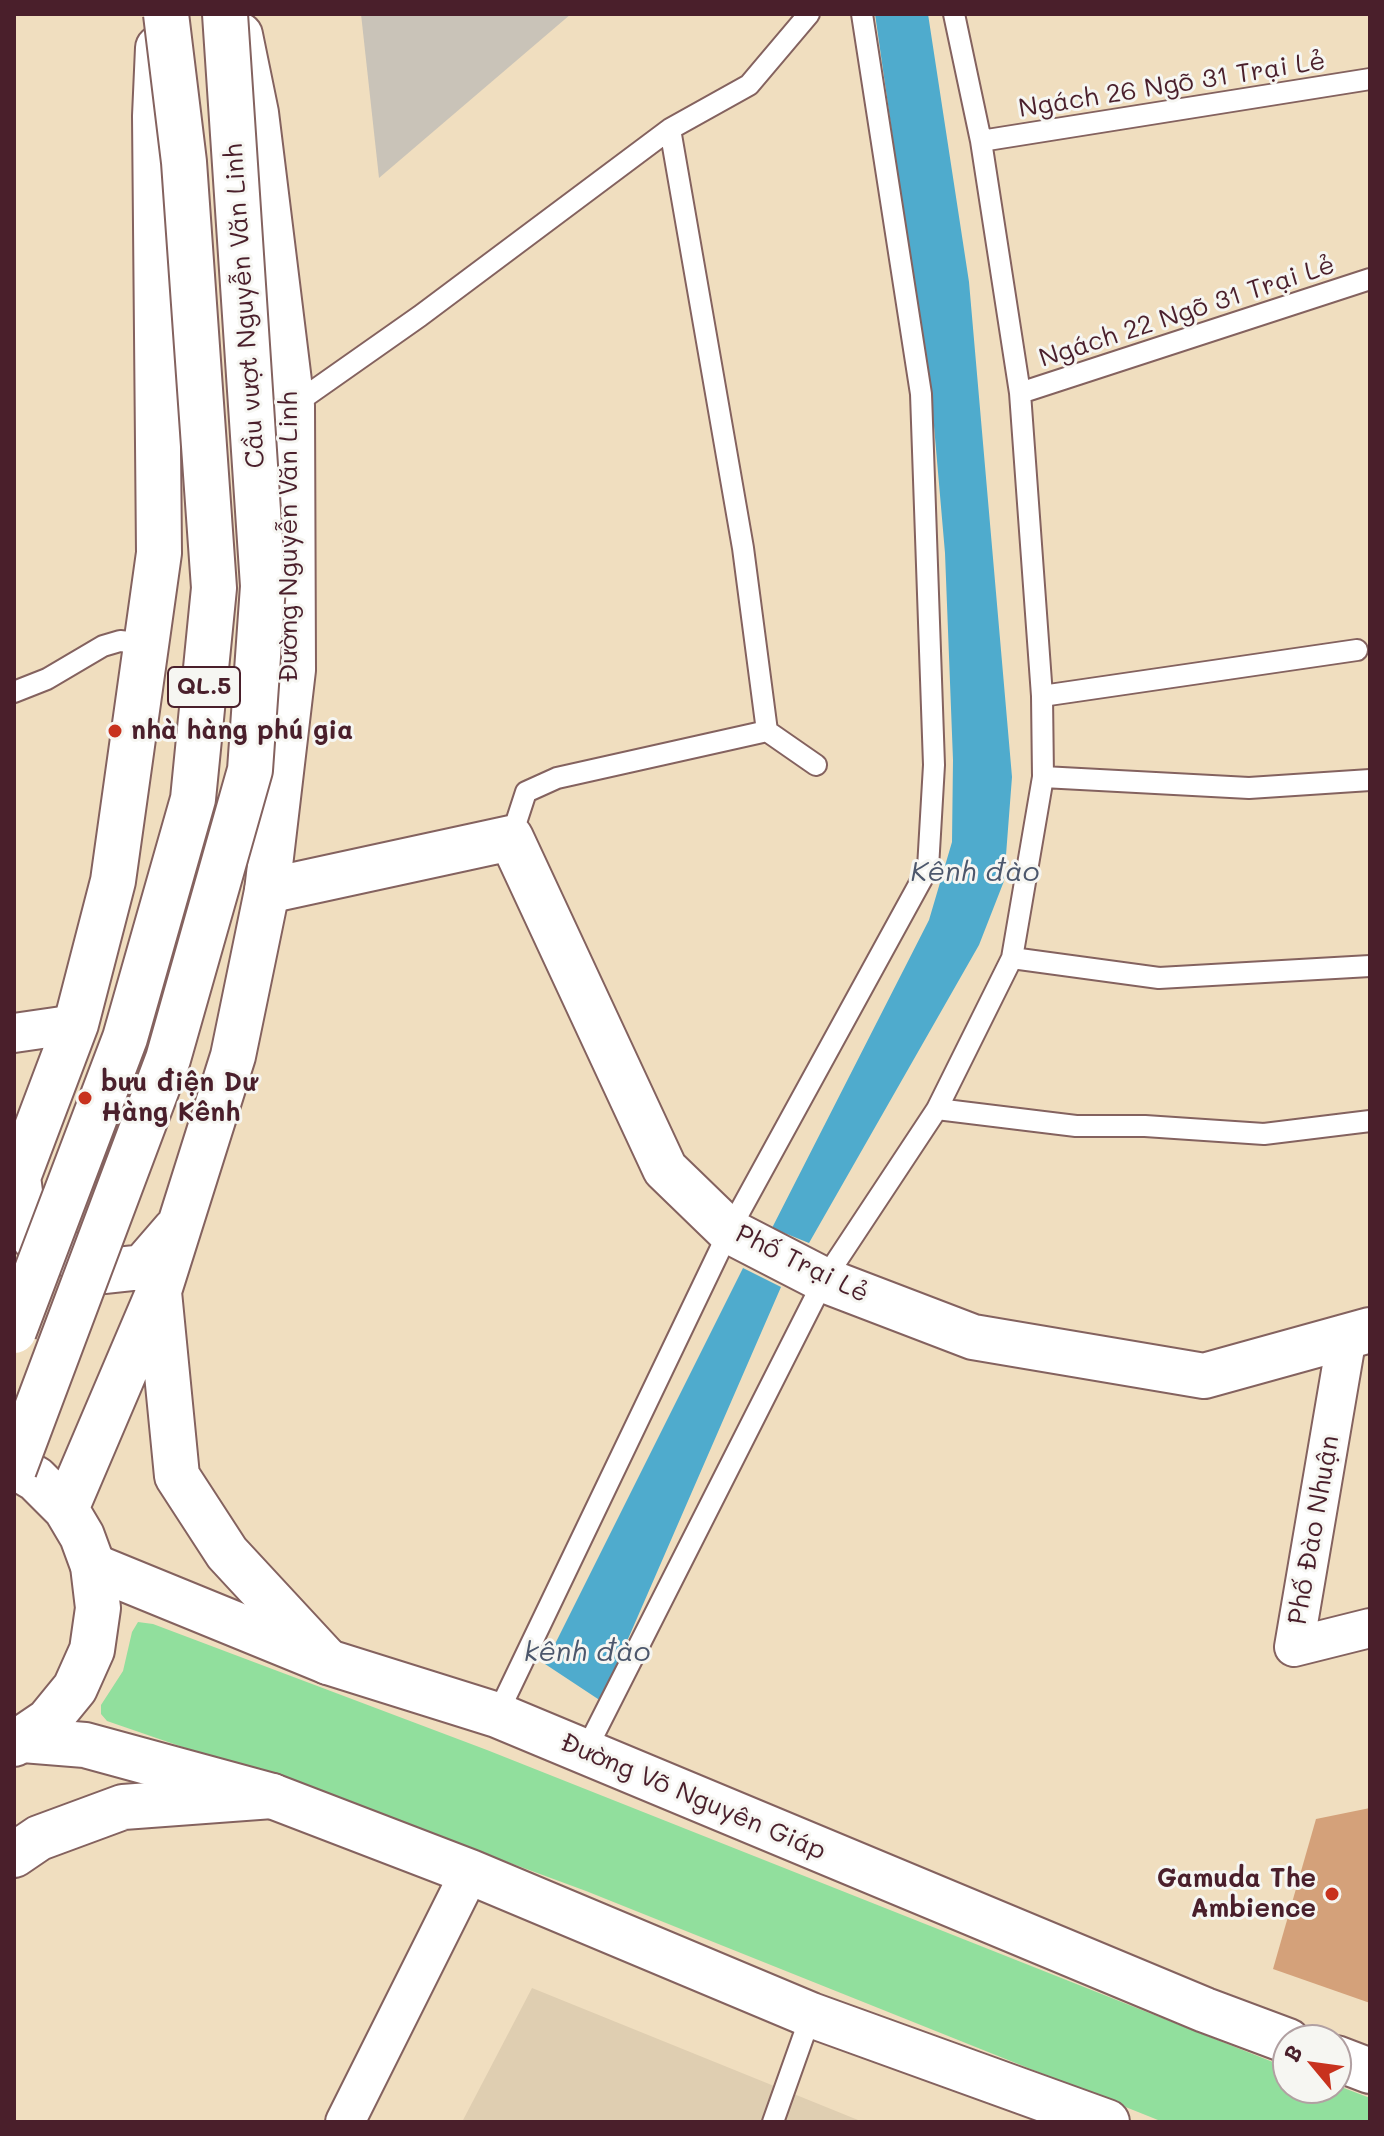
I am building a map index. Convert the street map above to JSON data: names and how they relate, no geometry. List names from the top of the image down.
{
  "streets": {
    "main road": [
      "Cầu vượt Nguyễn Văn Linh",
      "Đường Nguyễn Văn Linh",
      "QL.5",
      "Phố Trại Lẻ",
      "Đường Võ Nguyên Giáp"
    ],
    "street": ["Phố Đào Nhuận"],
    "lane": ["Ngách 26 Ngõ 31 Trại Lẻ", "Ngách 22 Ngõ 31 Trại Lẻ"]
  },
  "crossings": [
    ["Cầu vượt Nguyễn Văn Linh", "QL.5"],
    ["Phố Trại Lẻ", "Phố Đào Nhuận"]
  ],
  "water": ["Kênh đào", "kênh đào"],
  "places": ["nhà hàng phú gia", "bưu điện Dư Hàng Kênh", "Gamuda The Ambience"],
  "north": "top left"
}
